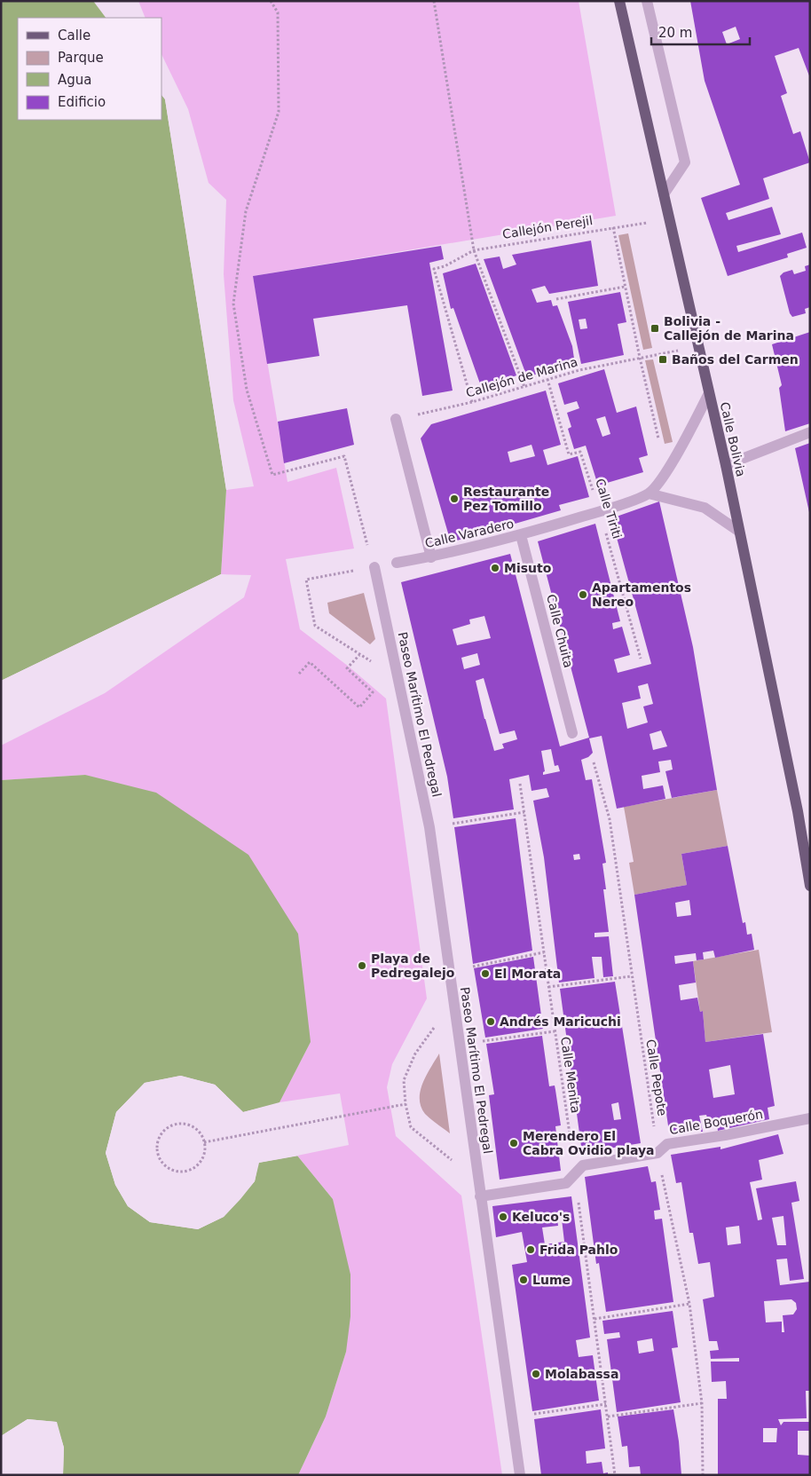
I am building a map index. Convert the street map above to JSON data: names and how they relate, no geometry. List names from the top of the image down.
{
  "streets": {
    "main road": ["Calle Bolivia"],
    "street": [
      "Calle Varadero",
      "Calle Chuita",
      "Paseo Marítimo El Pedregal",
      "Calle Boquerón"
    ],
    "path": [
      "Callejón Perejil",
      "Callejón de Marina",
      "Calle Tiriti",
      "Calle Menita",
      "Calle Pepote"
    ]
  },
  "crossings": [
    ["Callejón Perejil", "Callejón de Marina"],
    ["Callejón Perejil", "Calle Bolivia"],
    ["Callejón de Marina", "Calle Tiriti"],
    ["Calle Tiriti", "Calle Varadero"],
    ["Calle Varadero", "Calle Chuita"],
    ["Paseo Marítimo El Pedregal", "Calle Boquerón"],
    ["Calle Menita", "Calle Boquerón"],
    ["Calle Pepote", "Calle Boquerón"]
  ],
  "places": {
    "transit": ["Bolivia - Callejón de Marina", "Baños del Carmen"],
    "other": [
      "Restaurante Pez Tomillo",
      "Misuto",
      "Apartamentos Nereo",
      "Playa de Pedregalejo",
      "El Morata",
      "Andrés Maricuchi",
      "Merendero El Cabra Ovidio playa",
      "Keluco's",
      "Frida Pahlo",
      "Lume",
      "Molabassa"
    ]
  },
  "legend": [
    "Calle",
    "Parque",
    "Agua",
    "Edificio"
  ],
  "scale_bar": "20 m"
}
